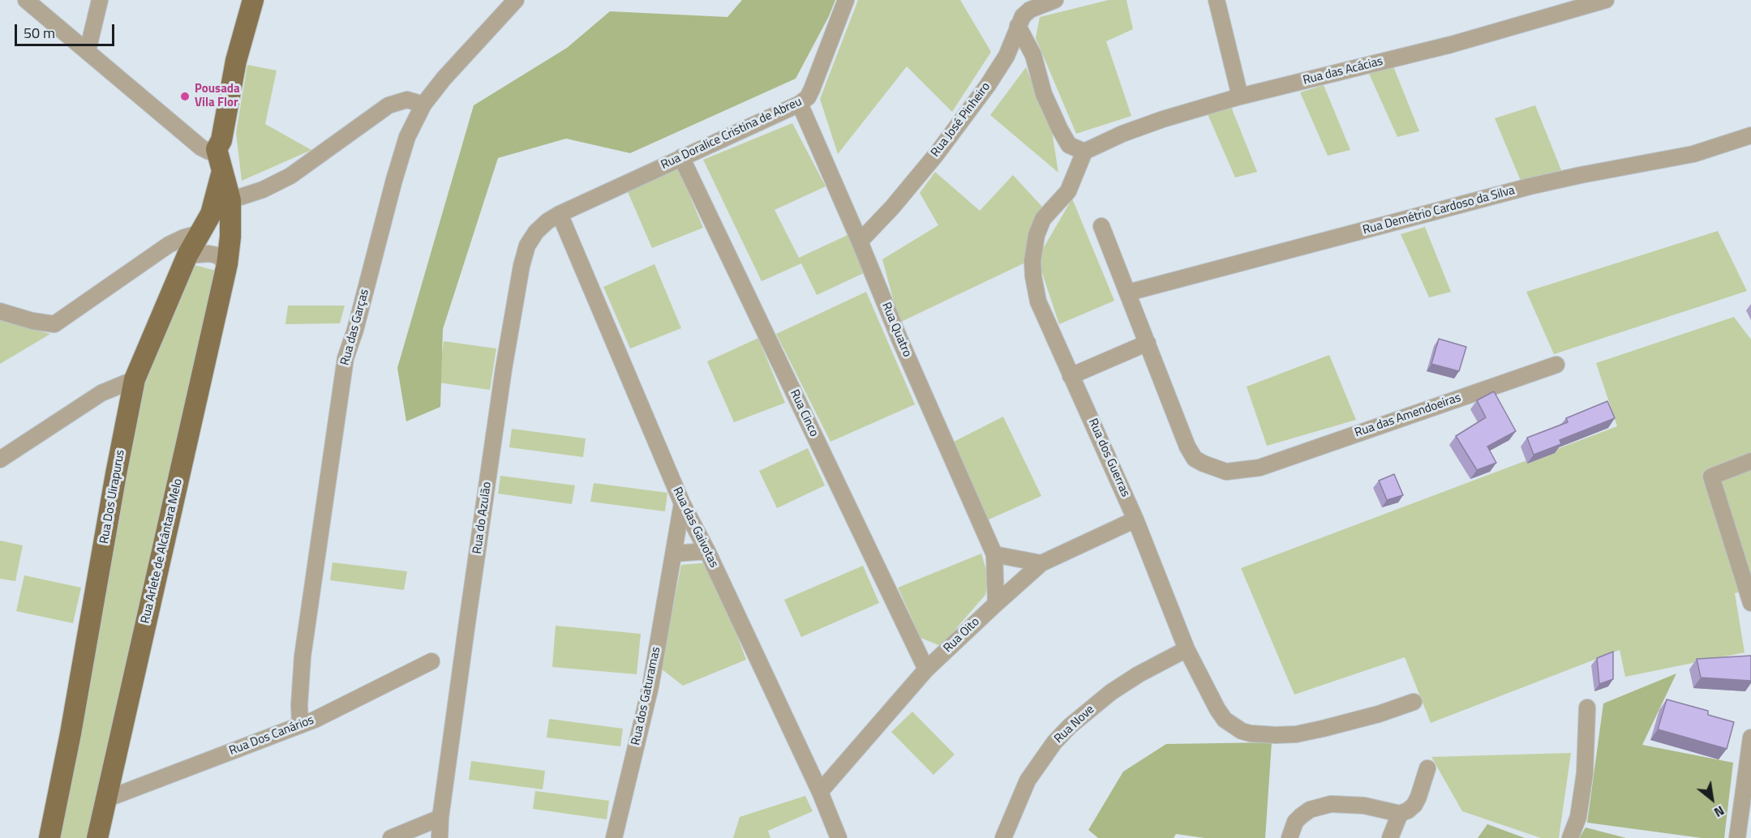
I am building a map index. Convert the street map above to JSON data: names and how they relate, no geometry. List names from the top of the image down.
{
  "streets": {
    "main road": ["Rua Dos Uirapurus", "Rua Arlete de Alcântara Melo"],
    "street": [
      "Rua das Acácias",
      "Rua José Pinheiro",
      "Rua Doralice Cristina de Abreu",
      "Rua Demétrio Cardoso da Silva",
      "Rua das Garças",
      "Rua Quatro",
      "Rua Cinco",
      "Rua das Amendoeiras",
      "Rua dos Guerras",
      "Rua do Azulão",
      "Rua das Gaivotas",
      "Rua Oito",
      "Rua dos Gaturamas",
      "Rua Nove",
      "Rua Dos Canários"
    ]
  },
  "crossings": [
    ["Rua das Acácias", "Rua dos Guerras"],
    ["Rua José Pinheiro", "Rua Quatro"],
    ["Rua Doralice Cristina de Abreu", "Rua Quatro"],
    ["Rua Doralice Cristina de Abreu", "Rua Cinco"],
    ["Rua Doralice Cristina de Abreu", "Rua do Azulão"],
    ["Rua Doralice Cristina de Abreu", "Rua das Gaivotas"],
    ["Rua Demétrio Cardoso da Silva", "Rua das Amendoeiras"],
    ["Rua das Garças", "Rua Dos Canários"],
    ["Rua Quatro", "Rua Oito"],
    ["Rua Cinco", "Rua Oito"],
    ["Rua dos Guerras", "Rua Oito"],
    ["Rua dos Guerras", "Rua Nove"],
    ["Rua Dos Uirapurus", "Rua Arlete de Alcântara Melo"],
    ["Rua do Azulão", "Rua das Gaivotas"],
    ["Rua das Gaivotas", "Rua Oito"],
    ["Rua das Gaivotas", "Rua dos Gaturamas"],
    ["Rua Arlete de Alcântara Melo", "Rua Dos Canários"]
  ],
  "places": ["Pousada Vila Flor"],
  "scale_bar": "50 m",
  "north": "bottom right"
}
